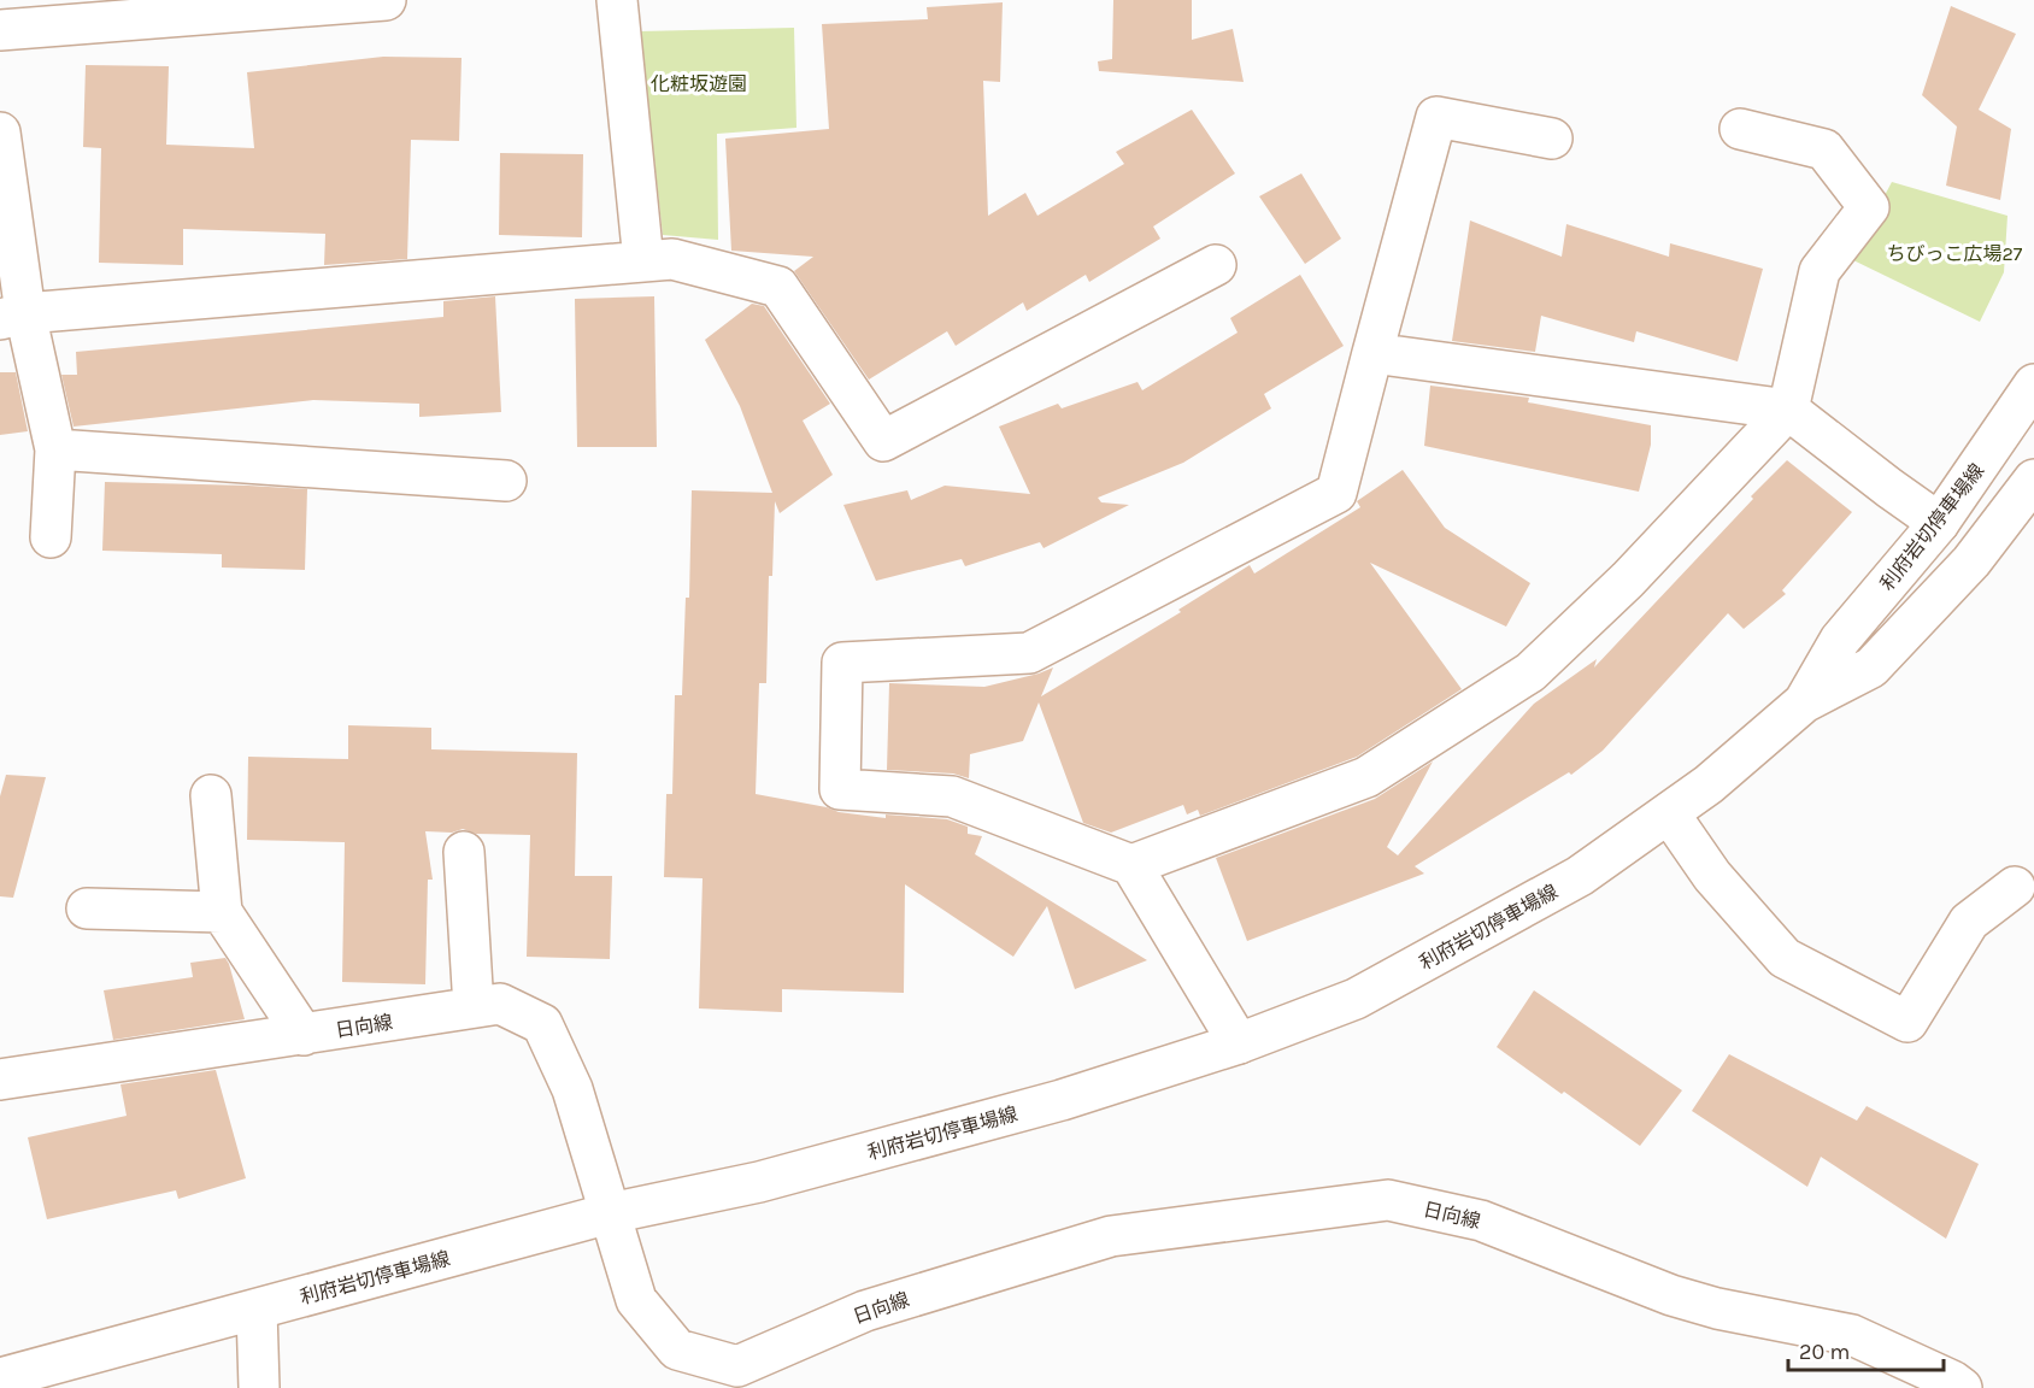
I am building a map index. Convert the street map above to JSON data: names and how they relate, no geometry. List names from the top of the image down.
{
  "streets": {
    "street": ["利府岩切停車場線", "日向線"]
  },
  "crossings": [
    ["利府岩切停車場線", "日向線"]
  ],
  "parks": ["化粧坂遊園", "ちびっこ広場27"],
  "scale_bar": "20 m"
}
